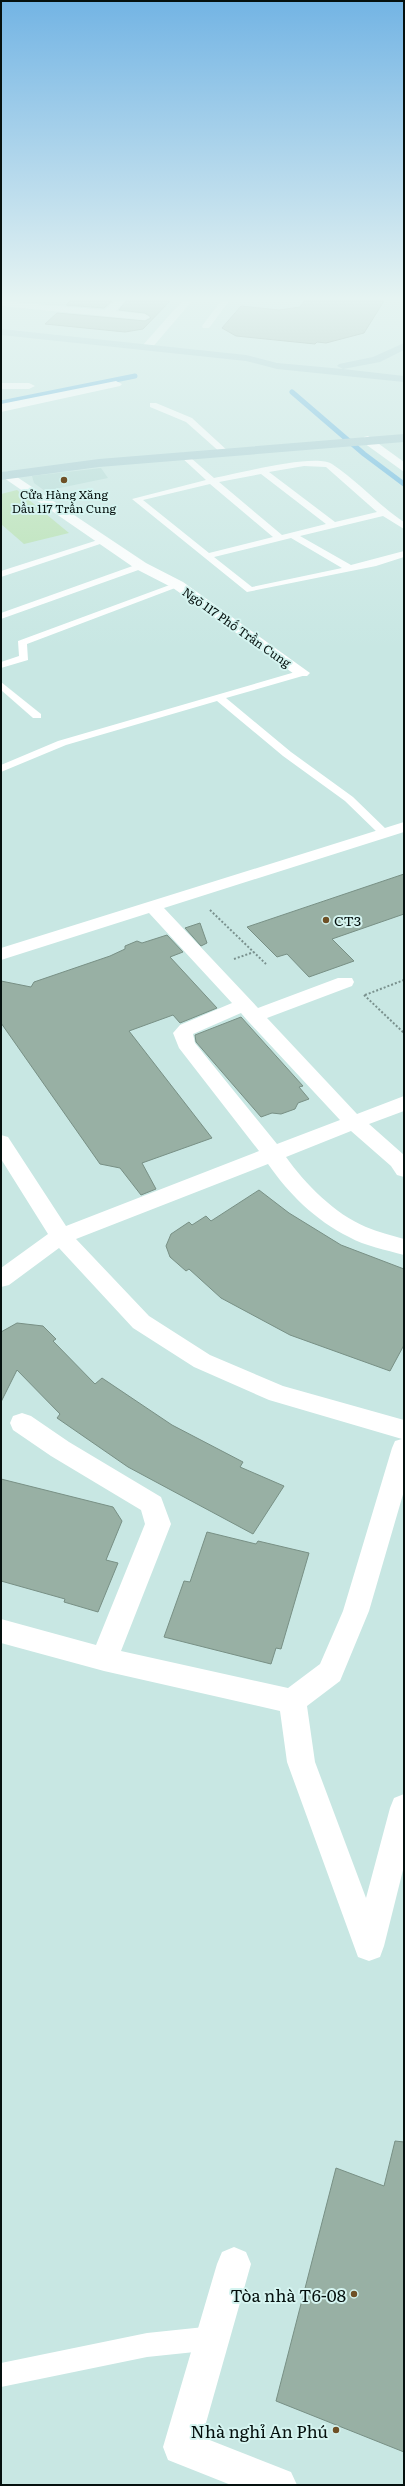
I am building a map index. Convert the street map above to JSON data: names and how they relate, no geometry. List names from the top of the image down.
{
  "streets": {
    "street": ["Ngõ 117 Phố Trần Cung"]
  },
  "places": [
    "Cửa Hàng Xăng Dầu 117 Trần Cung",
    "CT3",
    "Tòa nhà T6-08",
    "Nhà nghỉ An Phú"
  ]
}
